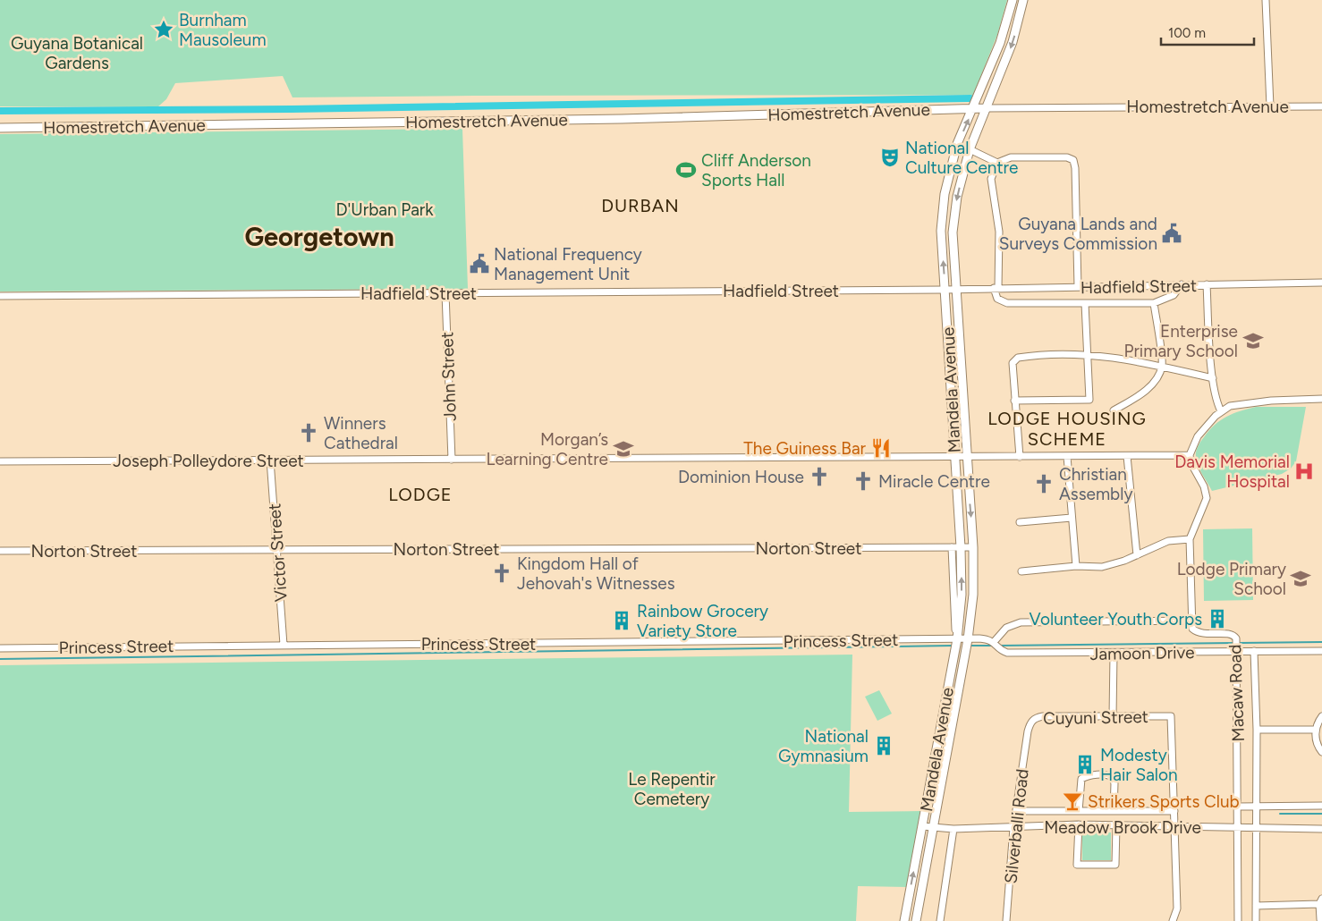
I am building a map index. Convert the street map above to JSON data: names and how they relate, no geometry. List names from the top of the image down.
{
  "streets": {
    "main road": ["Homestretch Avenue", "Mandela Avenue"],
    "street": [
      "Hadfield Street",
      "John Street",
      "Joseph Polleydore Street",
      "Norton Street",
      "Victor Street",
      "Princess Street",
      "Jamoon Drive",
      "Macaw Road",
      "Cuyuni Street",
      "Silverballi Road",
      "Meadow Brook Drive"
    ]
  },
  "crossings": [
    ["Homestretch Avenue", "Mandela Avenue"],
    ["Hadfield Street", "John Street"],
    ["Hadfield Street", "Mandela Avenue"],
    ["John Street", "Joseph Polleydore Street"],
    ["Mandela Avenue", "Joseph Polleydore Street"],
    ["Mandela Avenue", "Norton Street"],
    ["Mandela Avenue", "Princess Street"],
    ["Mandela Avenue", "Meadow Brook Drive"],
    ["Joseph Polleydore Street", "Victor Street"],
    ["Norton Street", "Victor Street"],
    ["Victor Street", "Princess Street"],
    ["Jamoon Drive", "Macaw Road"],
    ["Macaw Road", "Meadow Brook Drive"],
    ["Cuyuni Street", "Silverballi Road"],
    ["Silverballi Road", "Meadow Brook Drive"]
  ],
  "districts": [
    "DURBAN",
    "Georgetown",
    "LODGE HOUSING SCHEME",
    "LODGE"
  ],
  "parks": ["Guyana Botanical Gardens", "D'Urban Park", "Le Repentir Cemetery"],
  "places": {
    "place": ["Burnham Mausoleum"],
    "theatre": ["National Culture Centre"],
    "sports": ["Cliff Anderson Sports Hall"],
    "public building": ["Guyana Lands and Surveys Commission", "National Frequency Management Unit"],
    "school or university": ["Enterprise Primary School", "Morgan’s Learning Centre", "Lodge Primary School"],
    "church": [
      "Winners Cathedral",
      "Dominion House",
      "Miracle Centre",
      "Christian Assembly",
      "Kingdom Hall of Jehovah's Witnesses"
    ],
    "restaurant": ["The Guiness Bar"],
    "hospital": ["Davis Memorial Hospital"],
    "building": [
      "Volunteer Youth Corps",
      "Rainbow Grocery Variety Store",
      "National Gymnasium",
      "Modesty Hair Salon"
    ],
    "bar": ["Strikers Sports Club"]
  },
  "scale_bar": "100 m"
}
